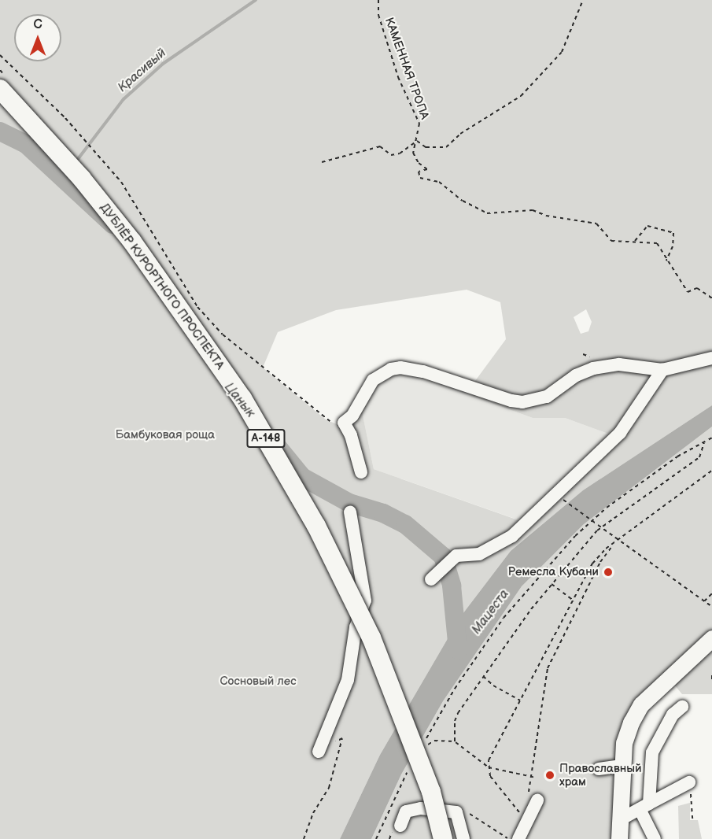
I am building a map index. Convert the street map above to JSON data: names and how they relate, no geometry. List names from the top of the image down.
{
  "streets": {
    "highway": ["ДУБЛЁР КУРОРТНОГО ПРОСПЕКТА", "А-148"],
    "path": ["КАМЕННАЯ ТРОПА"]
  },
  "water": ["Красивый", "Цанык", "Мацеста"],
  "parks": ["Бамбуковая роща", "Сосновый лес"],
  "places": ["Ремесла Кубани", "Православный храм"],
  "north": "top"
}
